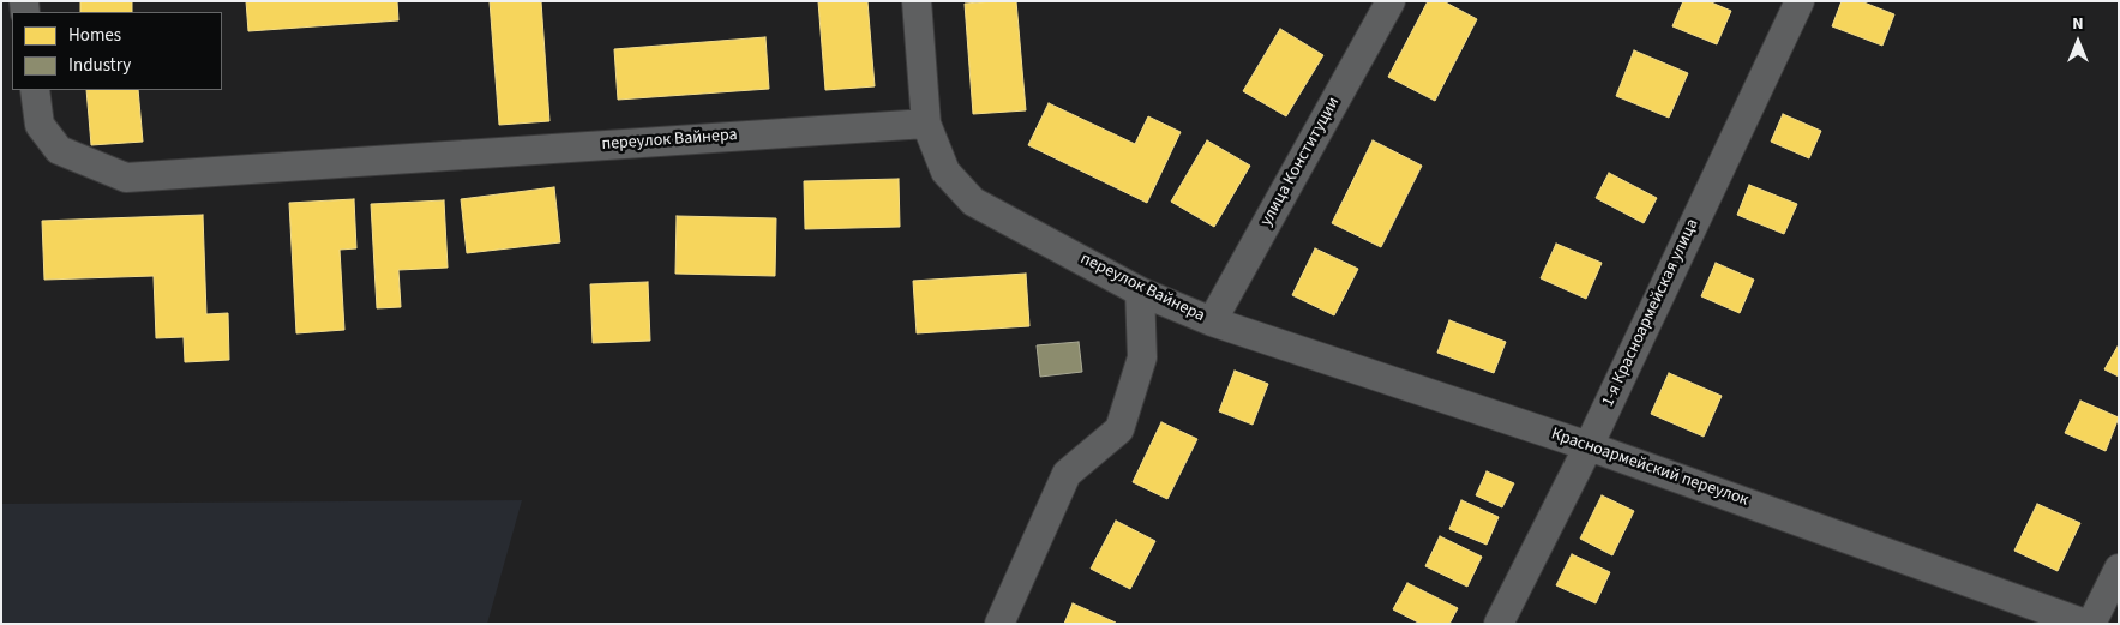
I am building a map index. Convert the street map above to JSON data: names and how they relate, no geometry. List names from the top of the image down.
{
  "streets": {
    "street": [
      "переулок Вайнера",
      "улица Конституции",
      "1-я Красноармейская улица",
      "Красноармейский переулок"
    ]
  },
  "crossings": [
    ["переулок Вайнера", "улица Конституции"],
    ["переулок Вайнера", "Красноармейский переулок"],
    ["улица Конституции", "Красноармейский переулок"],
    ["1-я Красноармейская улица", "Красноармейский переулок"]
  ],
  "legend": ["Homes", "Industry"],
  "north": "top"
}
